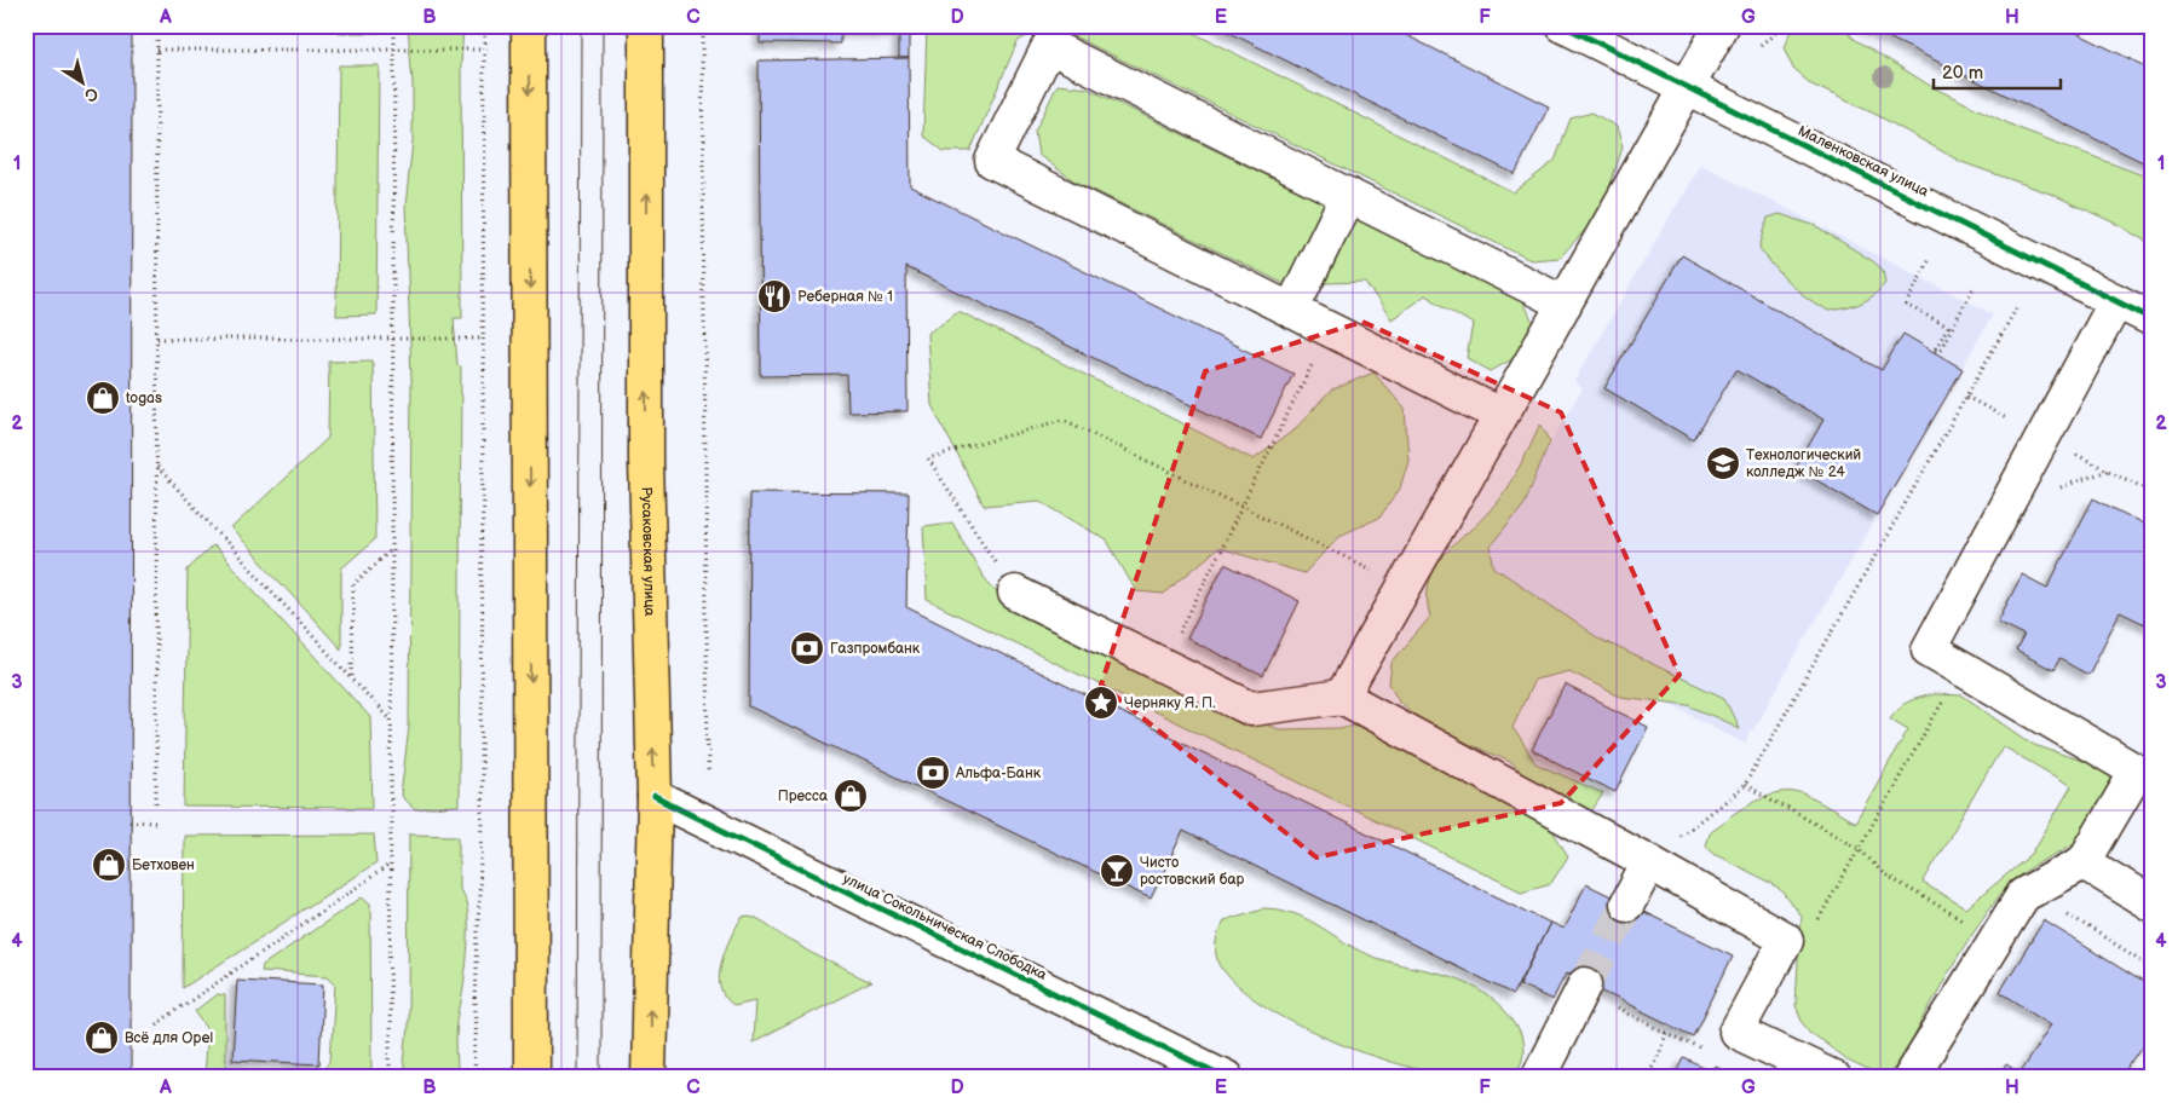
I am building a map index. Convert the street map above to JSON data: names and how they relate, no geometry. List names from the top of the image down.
{
  "streets": {
    "main road": ["Русаковская улица"],
    "street": ["Маленковская улица", "улица Сокольническая Слободка"]
  },
  "crossings": [
    ["Русаковская улица", "улица Сокольническая Слободка"]
  ],
  "places": {
    "restaurant": ["Реберная № 1"],
    "shop": [
      "togas",
      "Пресса",
      "Бетховен",
      "Всё для Opel"
    ],
    "school or university": ["Технологический колледж № 24"],
    "bank": ["Газпромбанк", "Альфа-Банк"],
    "place": ["Черняку Я. П."],
    "bar": ["Чисто ростовский бар"]
  },
  "scale_bar": "20 m",
  "north": "bottom right",
  "grid": {
    "columns": [
      "A",
      "B",
      "C",
      "D",
      "E",
      "F",
      "G",
      "H"
    ],
    "rows": [
      "1",
      "2",
      "3",
      "4"
    ]
  }
}
